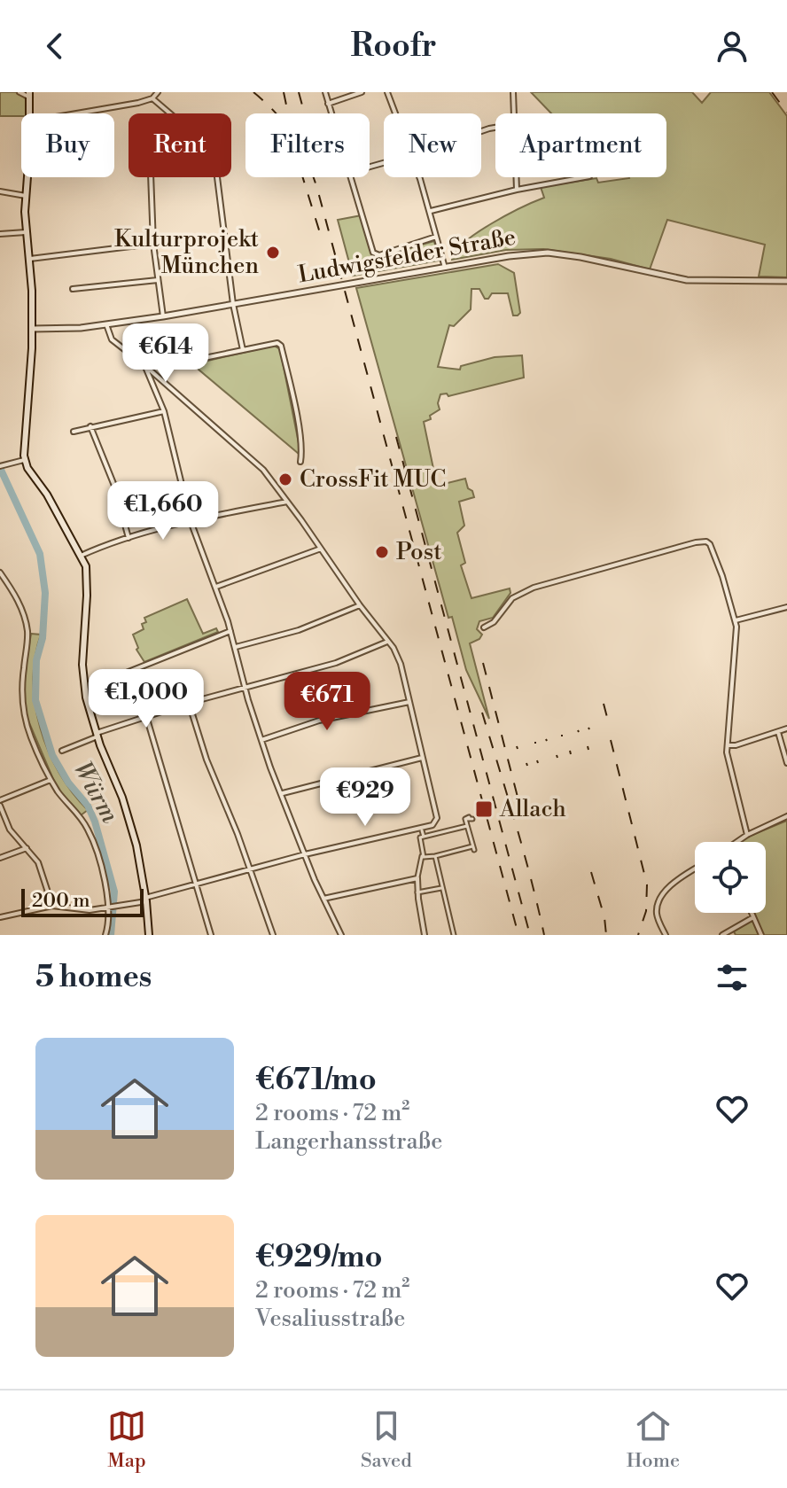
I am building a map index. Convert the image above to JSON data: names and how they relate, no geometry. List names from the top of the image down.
{
  "streets": {
    "street": ["Ludwigsfelder Straße"]
  },
  "water": ["Würm"],
  "places": {
    "other": ["Kulturprojekt München", "CrossFit MUC", "Post"],
    "transit": ["Allach"]
  },
  "scale_bar": "200 m",
  "page": {
    "header": "Roofr",
    "chip": [
      "Buy",
      "Rent",
      "Filters",
      "New",
      "Apartment"
    ],
    "price": [
      "€614",
      "€1,660",
      "€1,000",
      "€671",
      "€929"
    ],
    "scale": "200 m",
    "heading": "5 homes",
    "list": [
      {
        "name": "€671/mo",
        "note": "2 rooms · 72 m² · Langerhansstraße"
      },
      {
        "name": "€929/mo",
        "note": "2 rooms · 72 m² · Vesaliusstraße"
      }
    ],
    "tabs": ["Map", "Saved", "Home"]
  }
}
